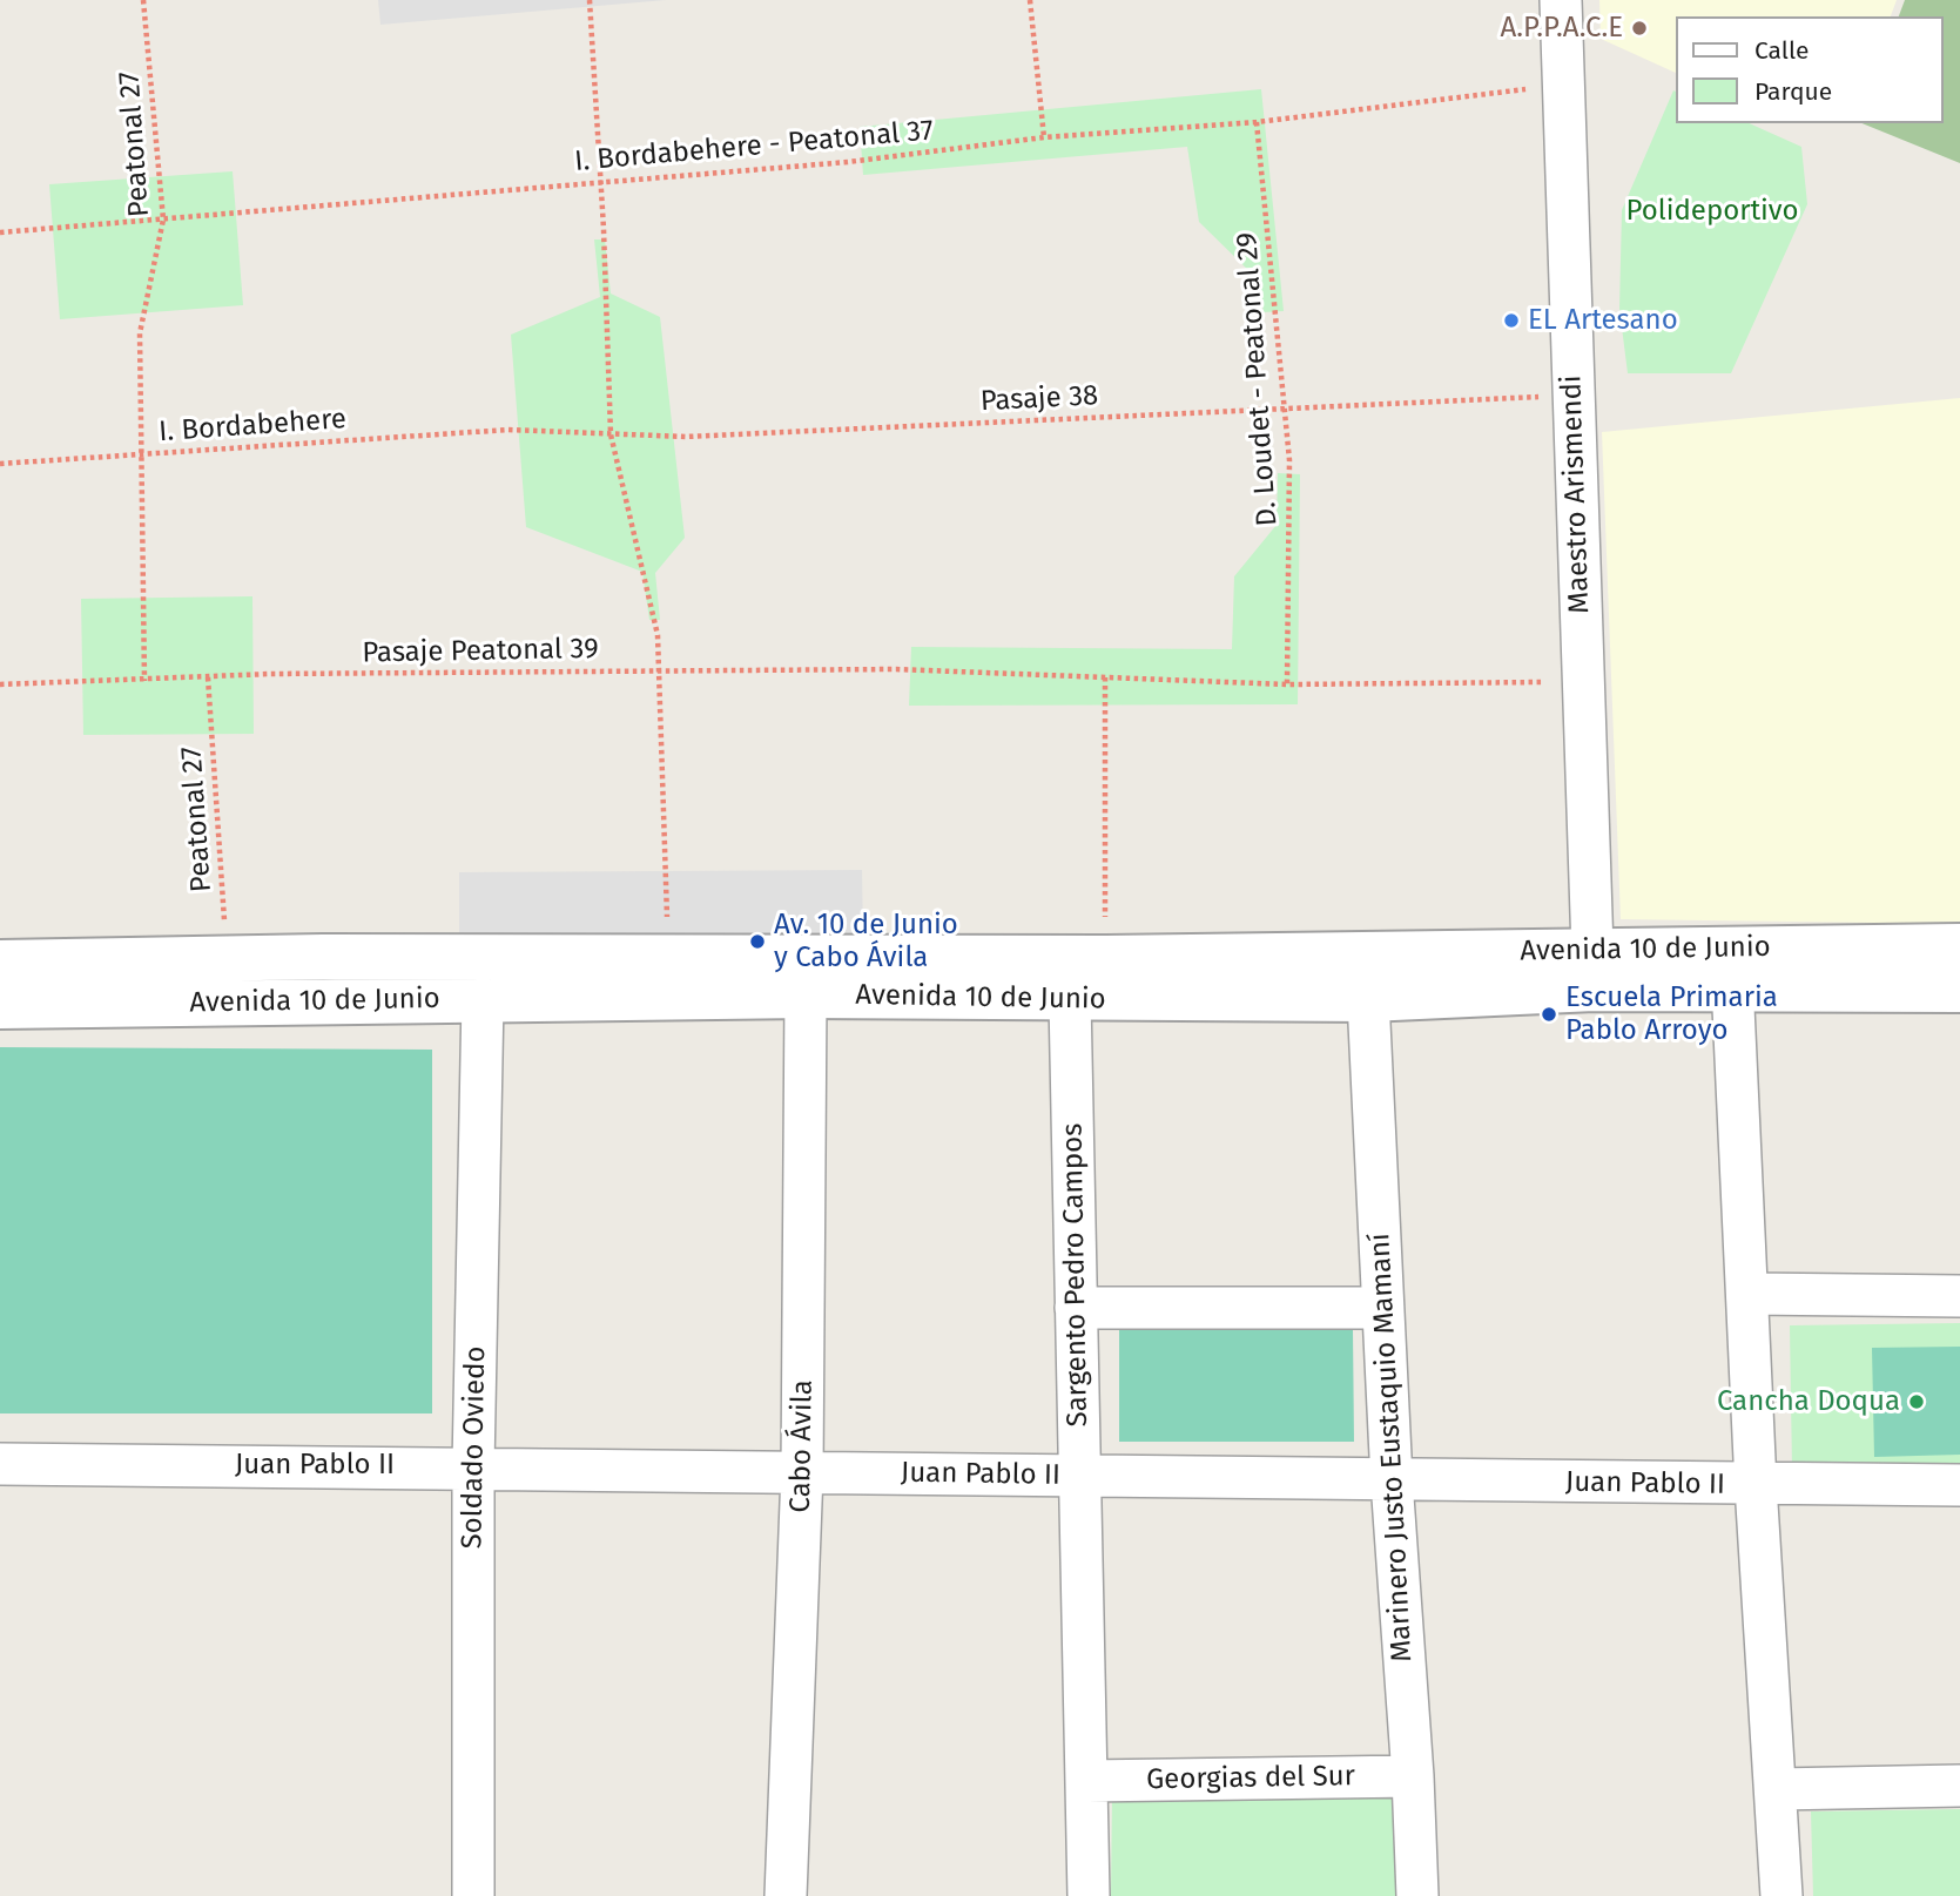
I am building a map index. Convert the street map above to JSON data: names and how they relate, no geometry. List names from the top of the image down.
{
  "streets": {
    "street": [
      "Maestro Arismendi",
      "Avenida 10 de Junio",
      "Sargento Pedro Campos",
      "Cabo Ávila",
      "Soldado Oviedo",
      "Marinero Justo Eustaquio Mamaní",
      "Juan Pablo II",
      "Georgias del Sur"
    ],
    "path": [
      "Peatonal 27",
      "I. Bordabehere - Peatonal 37",
      "D. Loudet - Peatonal 29",
      "Pasaje 38",
      "I. Bordabehere",
      "Pasaje Peatonal 39"
    ]
  },
  "crossings": [
    ["Peatonal 27", "I. Bordabehere - Peatonal 37"],
    ["Peatonal 27", "I. Bordabehere"],
    ["Peatonal 27", "Pasaje Peatonal 39"],
    ["Peatonal 27", "Avenida 10 de Junio"],
    ["I. Bordabehere - Peatonal 37", "D. Loudet - Peatonal 29"],
    ["D. Loudet - Peatonal 29", "Pasaje 38"],
    ["D. Loudet - Peatonal 29", "Pasaje Peatonal 39"],
    ["Pasaje 38", "I. Bordabehere"],
    ["Pasaje 38", "Maestro Arismendi"],
    ["Maestro Arismendi", "Pasaje Peatonal 39"],
    ["Maestro Arismendi", "Avenida 10 de Junio"],
    ["Avenida 10 de Junio", "Sargento Pedro Campos"],
    ["Avenida 10 de Junio", "Cabo Ávila"],
    ["Avenida 10 de Junio", "Soldado Oviedo"],
    ["Avenida 10 de Junio", "Marinero Justo Eustaquio Mamaní"],
    ["Sargento Pedro Campos", "Juan Pablo II"],
    ["Sargento Pedro Campos", "Georgias del Sur"],
    ["Cabo Ávila", "Juan Pablo II"],
    ["Soldado Oviedo", "Juan Pablo II"],
    ["Marinero Justo Eustaquio Mamaní", "Juan Pablo II"],
    ["Marinero Justo Eustaquio Mamaní", "Georgias del Sur"]
  ],
  "parks": ["Polideportivo"],
  "places": [
    "A.P.P.A.C.E",
    "EL Artesano",
    "Av. 10 de Junio y Cabo Ávila",
    "Escuela Primaria Pablo Arroyo",
    "Cancha Doqua"
  ],
  "legend": ["Calle", "Parque"]
}
